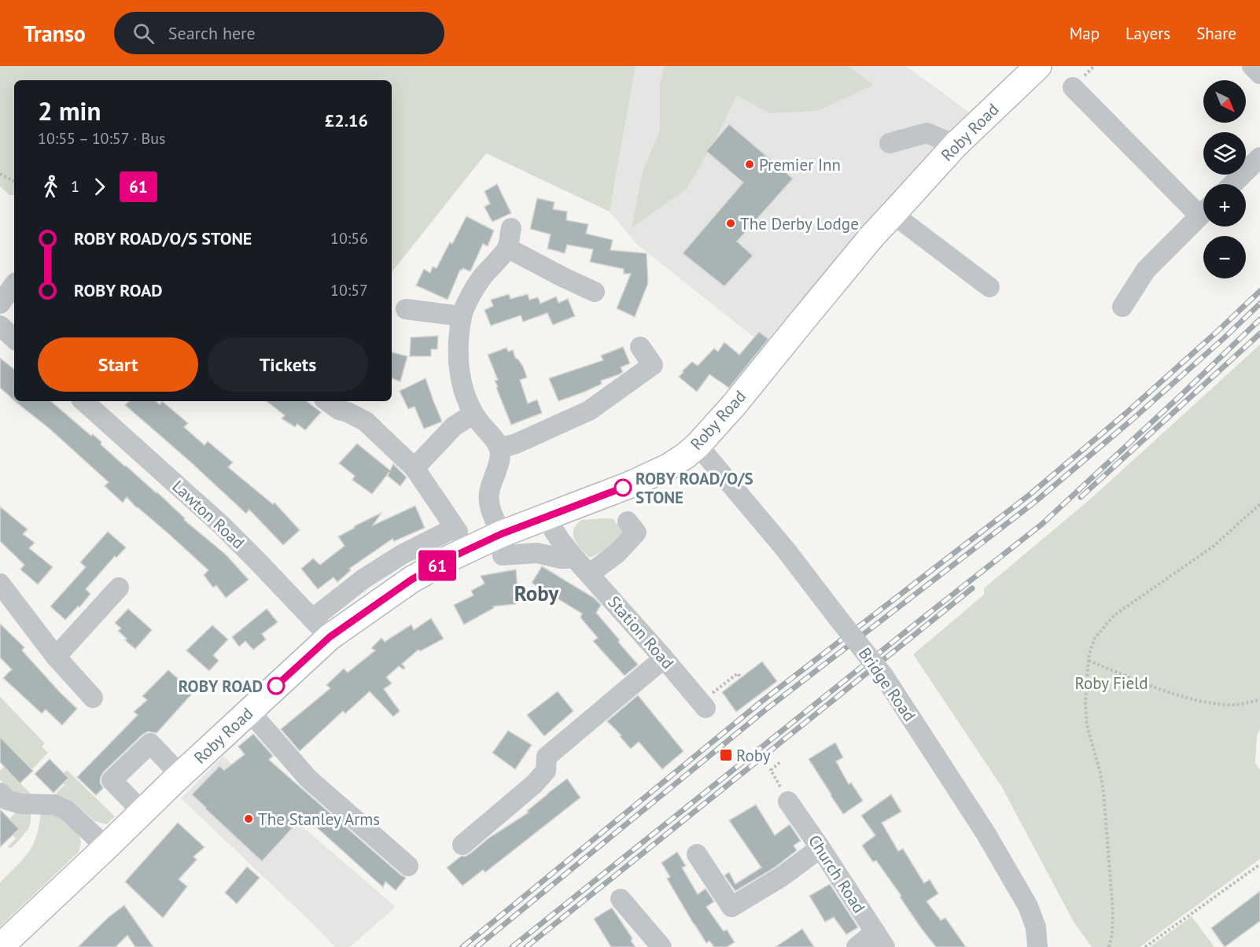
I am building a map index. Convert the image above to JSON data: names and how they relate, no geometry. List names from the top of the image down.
{
  "streets": {
    "main road": ["Roby Road"],
    "street": [
      "Lawton Road",
      "Station Road",
      "Bridge Road",
      "Church Road"
    ]
  },
  "crossings": [
    ["Roby Road", "Lawton Road"],
    ["Roby Road", "Station Road"],
    ["Roby Road", "Bridge Road"]
  ],
  "districts": ["Roby"],
  "parks": ["Roby Field"],
  "places": {
    "other": [
      "Premier Inn",
      "The Derby Lodge",
      "ROBY ROAD/O/S STONE",
      "ROBY ROAD",
      "The Stanley Arms"
    ],
    "transit": ["Roby"]
  },
  "lines": ["bus line 61"],
  "north": "bottom right",
  "page": {
    "header": "Transo",
    "search": "Search here",
    "nav": ["Map", "Layers", "Share"],
    "on_map": "61",
    "map_buttons": ["+", "−"],
    "heading": ["2 min", "10:55 – 10:57 · Bus", "£2.16"],
    "legs": ["1", "61"],
    "list": [
      {
        "name": "ROBY ROAD/O/S STONE",
        "value": "10:56"
      },
      {
        "name": "ROBY ROAD",
        "value": "10:57"
      }
    ],
    "buttons": ["Start", "Tickets"]
  }
}
